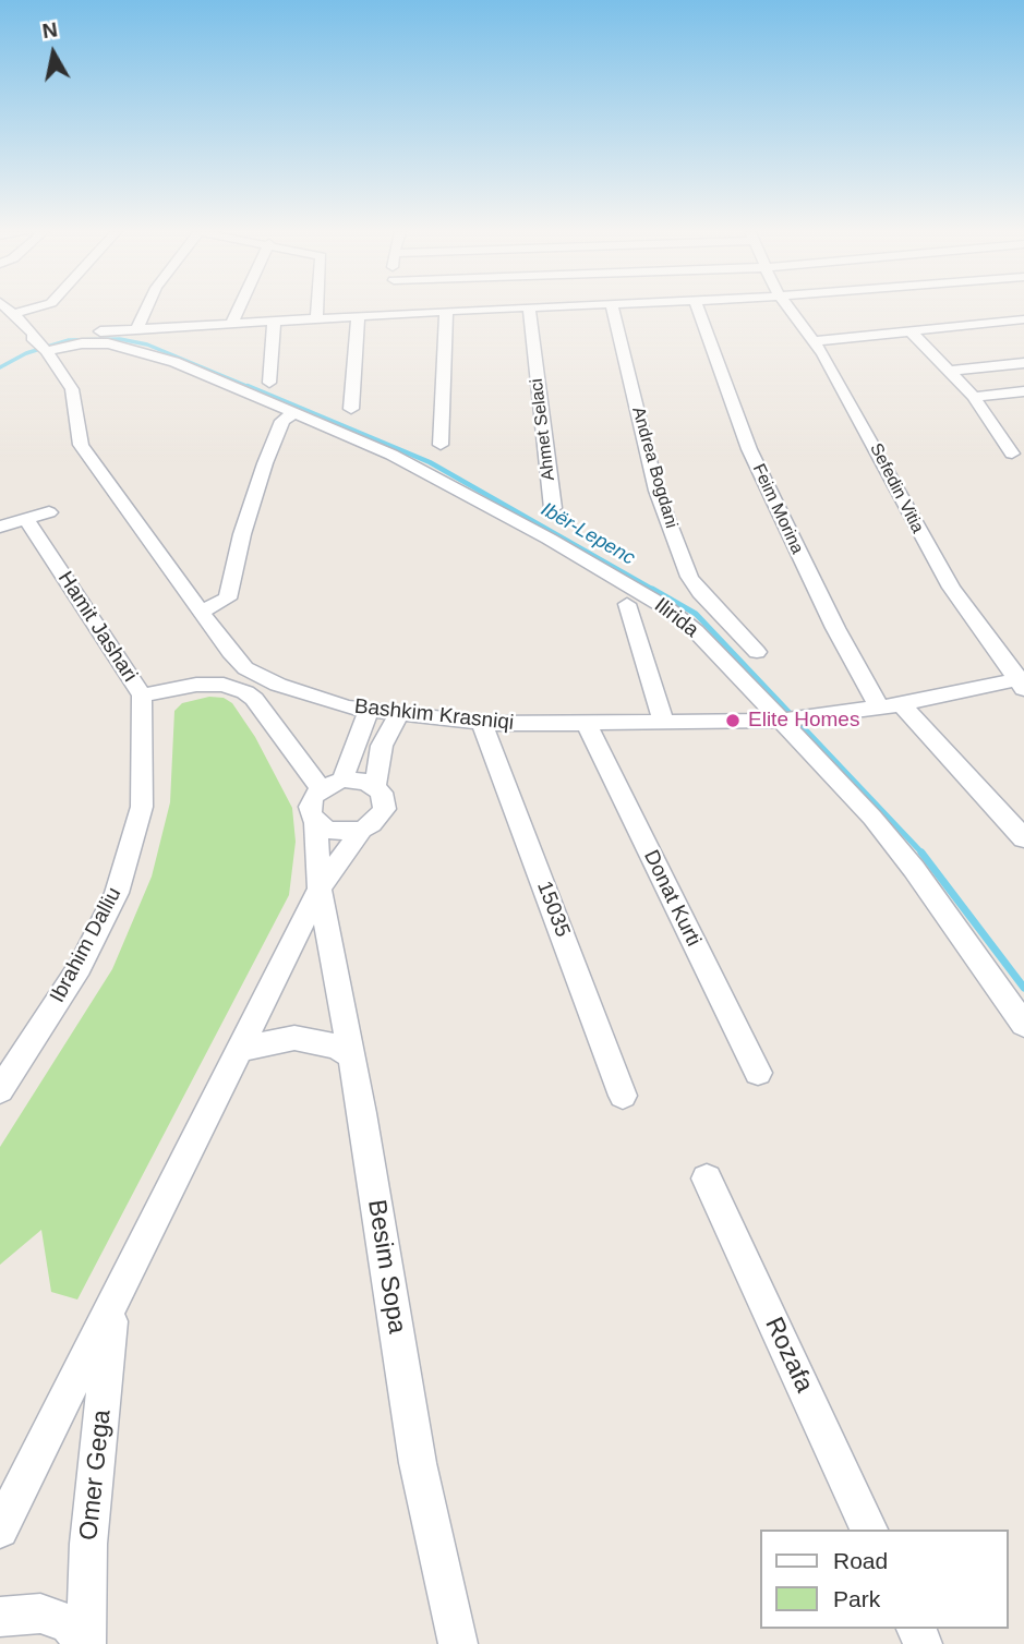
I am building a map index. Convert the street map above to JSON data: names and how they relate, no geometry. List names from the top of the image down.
{
  "streets": {
    "street": [
      "Ahmet Selaci",
      "Andrea Bogdani",
      "Sefedin Vitia",
      "Feim Morina",
      "Ilirida",
      "Hamit Jashari",
      "Bashkim Krasniqi",
      "Donat Kurti",
      "15035",
      "Ibrahim Dalliu",
      "Besim Sopa",
      "Rozafa",
      "Omer Gega"
    ]
  },
  "crossings": [
    ["Sefedin Vitia", "Bashkim Krasniqi"],
    ["Feim Morina", "Bashkim Krasniqi"],
    ["Ilirida", "Bashkim Krasniqi"],
    ["Hamit Jashari", "Ibrahim Dalliu"],
    ["Hamit Jashari", "Besim Sopa"],
    ["Bashkim Krasniqi", "Donat Kurti"],
    ["Bashkim Krasniqi", "15035"],
    ["Bashkim Krasniqi", "Besim Sopa"],
    ["Besim Sopa", "Omer Gega"]
  ],
  "water": ["Ibër-Lepenc"],
  "places": ["Elite Homes"],
  "legend": ["Road", "Park"],
  "north": "top"
}
